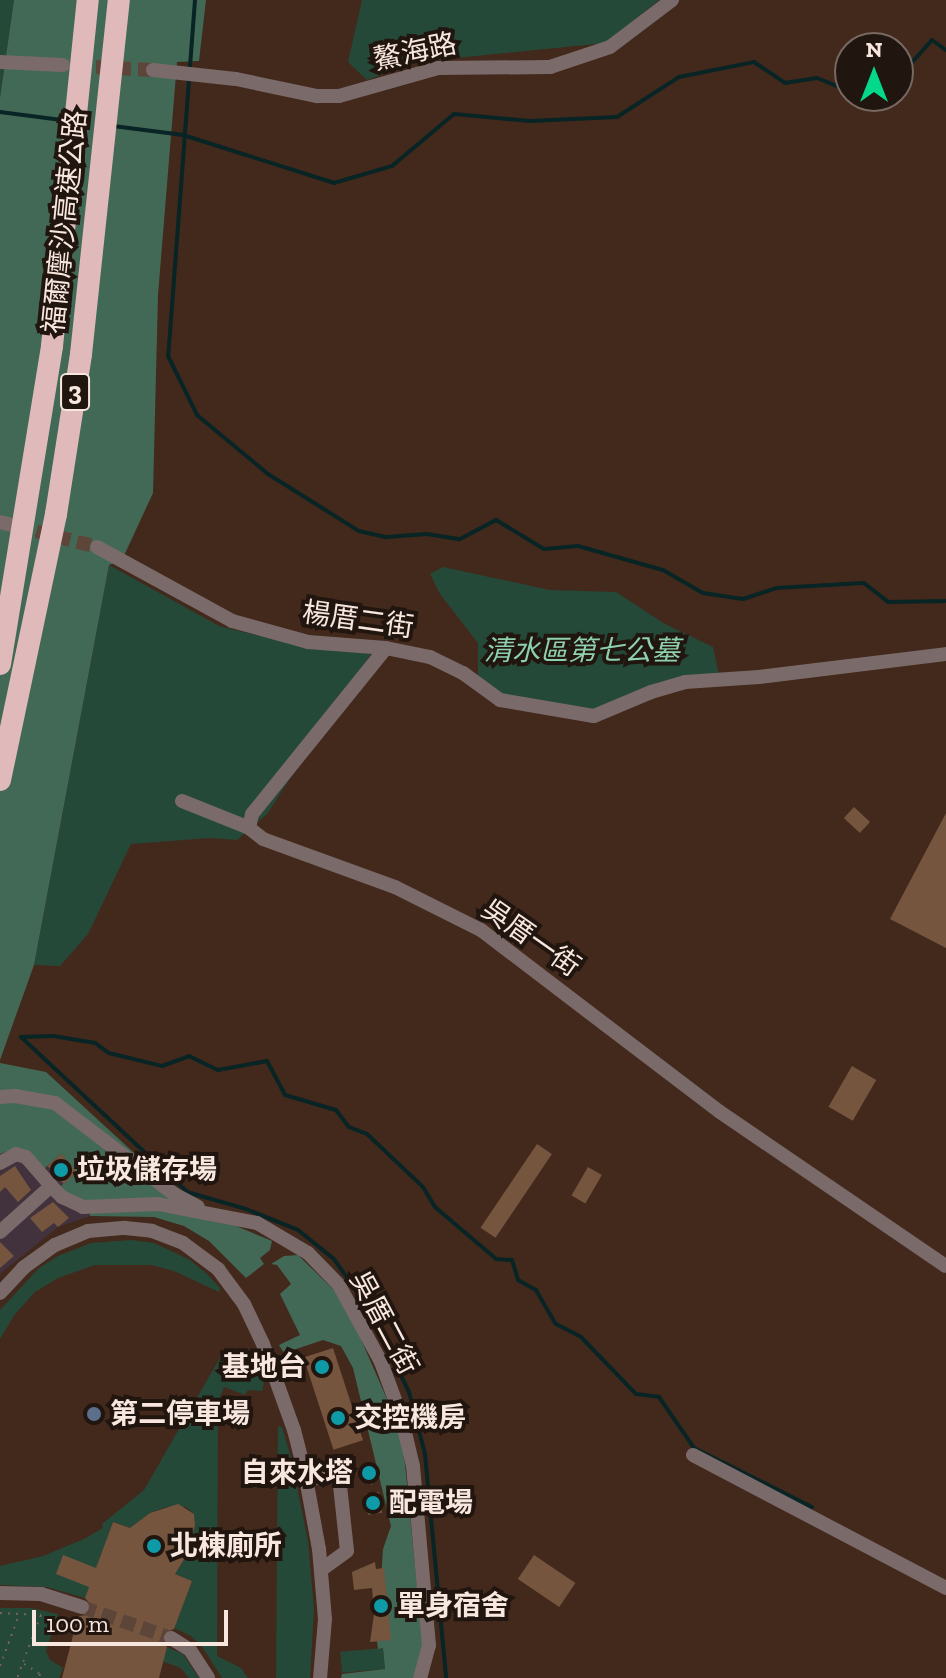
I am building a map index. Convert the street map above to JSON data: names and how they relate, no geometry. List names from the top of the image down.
{
  "streets": {
    "highway": ["福爾摩沙高速公路", "3"],
    "street": [
      "鰲海路",
      "楊厝二街",
      "吳厝一街",
      "吳厝二街"
    ]
  },
  "parks": ["清水區第七公墓"],
  "places": [
    "垃圾儲存場",
    "基地台",
    "第二停車場",
    "交控機房",
    "自來水塔",
    "配電場",
    "北棟廁所",
    "單身宿舍"
  ],
  "scale_bar": "100 m",
  "north": "top"
}
